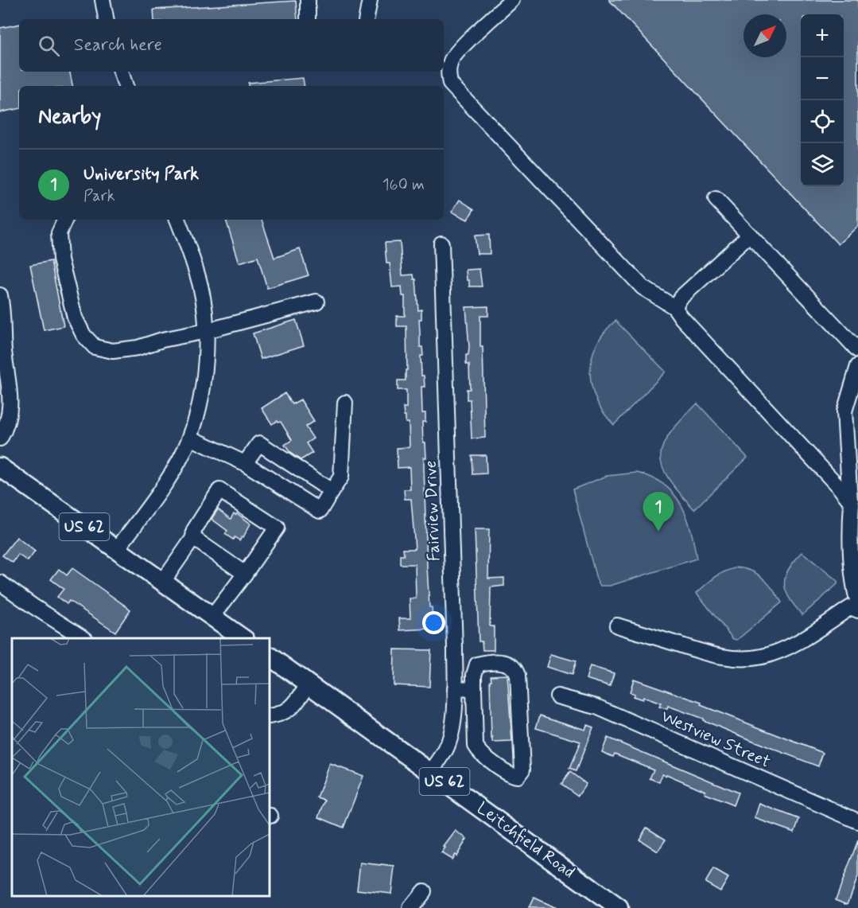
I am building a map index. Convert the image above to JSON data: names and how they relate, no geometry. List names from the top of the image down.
{
  "streets": {
    "main road": ["US 62", "Leitchfield Road"],
    "street": ["Fairview Drive", "Westview Street"]
  },
  "crossings": [
    ["Fairview Drive", "Leitchfield Road"]
  ],
  "north": "top right",
  "page": {
    "map_buttons": ["+", "−"],
    "search": "Search here",
    "heading": "Nearby",
    "list": [
      {
        "mark": "1",
        "name": "University Park",
        "note": "Park",
        "value": "160 m"
      }
    ],
    "pins": "1"
  }
}
